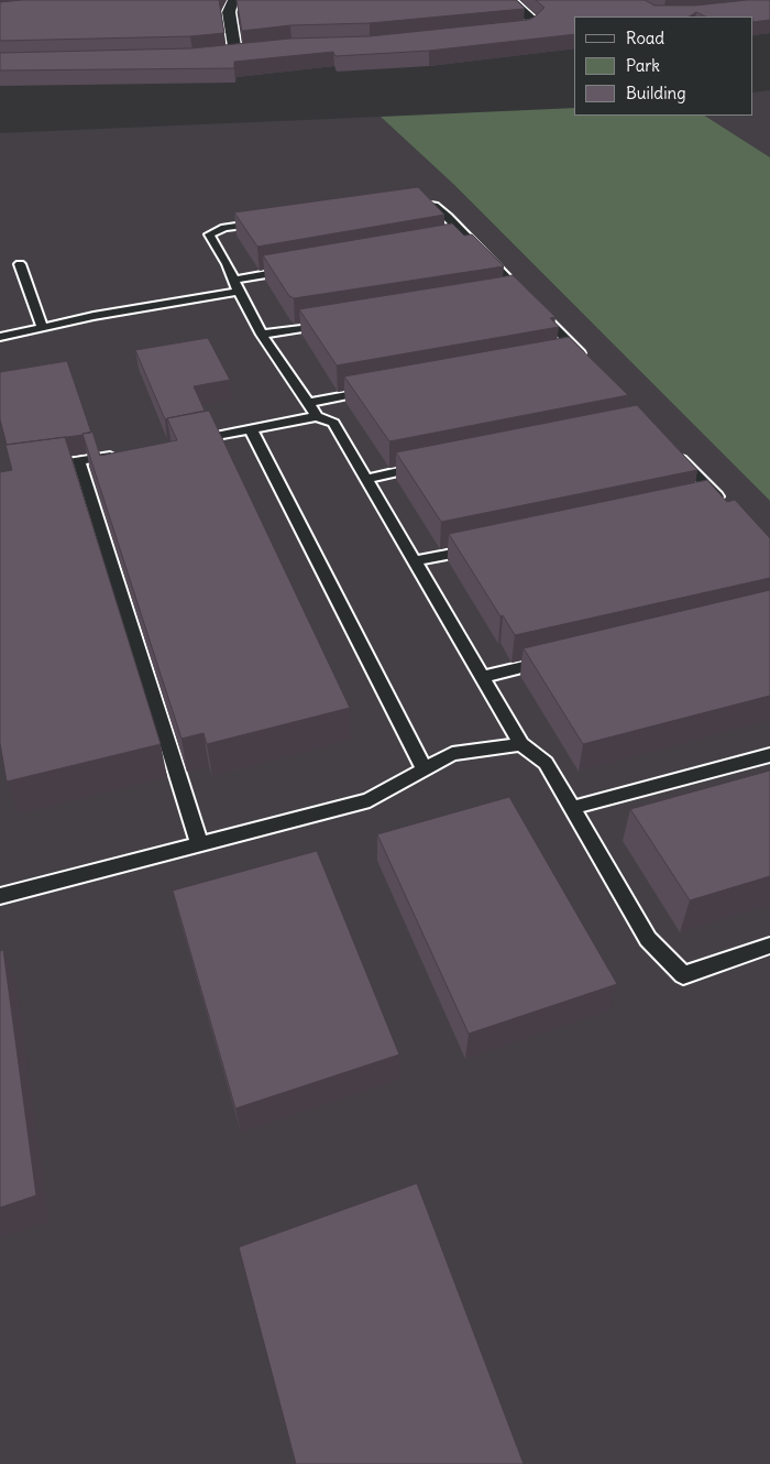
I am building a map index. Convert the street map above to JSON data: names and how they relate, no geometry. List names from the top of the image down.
{
  "legend": ["Road", "Park", "Building"]
}
